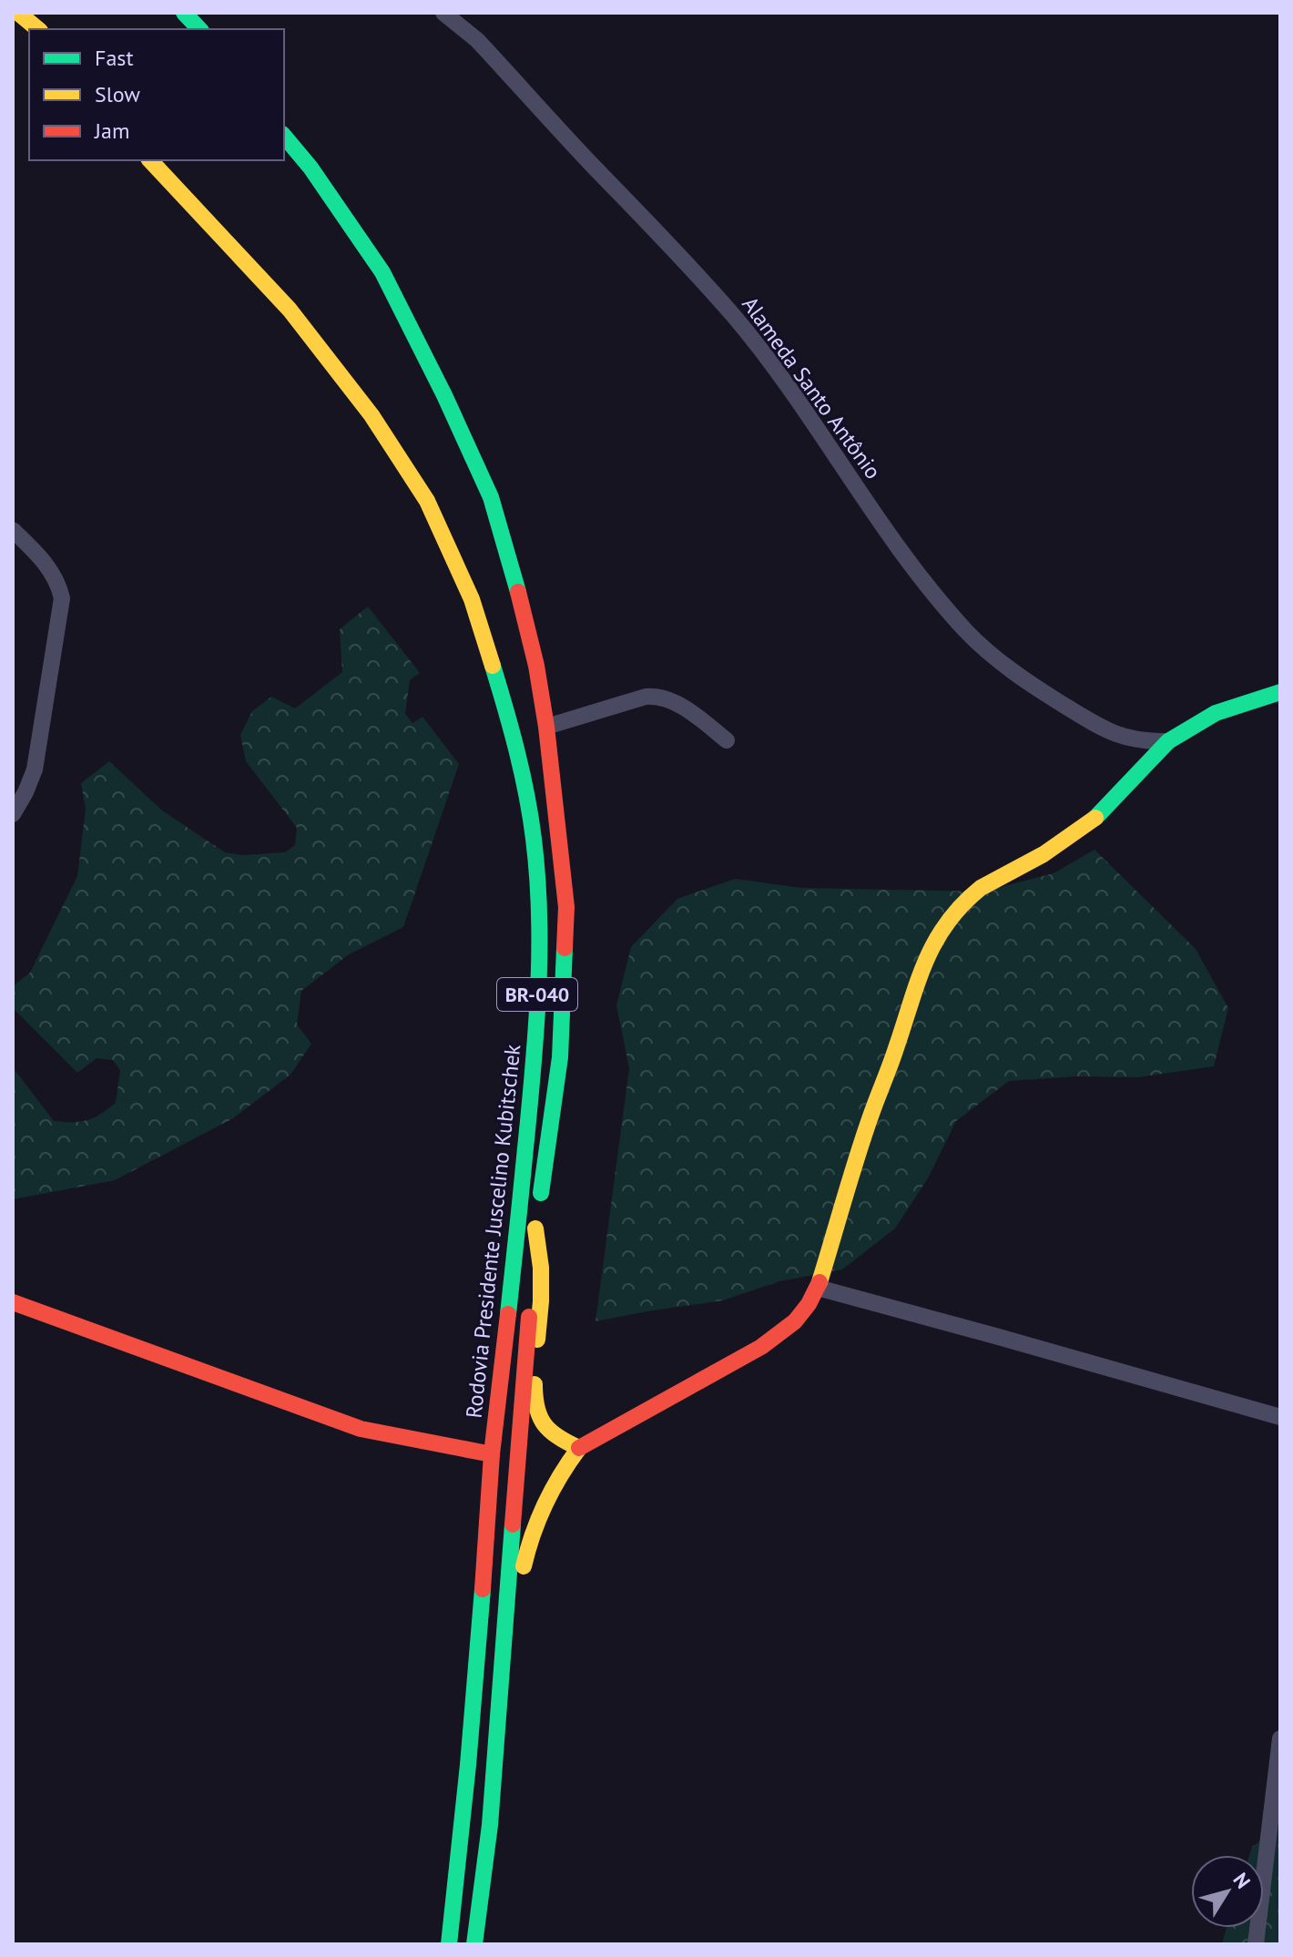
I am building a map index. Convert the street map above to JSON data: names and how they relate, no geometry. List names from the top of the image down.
{
  "streets": {
    "main road": ["BR-040", "Rodovia Presidente Juscelino Kubitschek"],
    "street": ["Alameda Santo Antônio"]
  },
  "legend": ["Fast", "Slow", "Jam"],
  "north": "top right"
}
